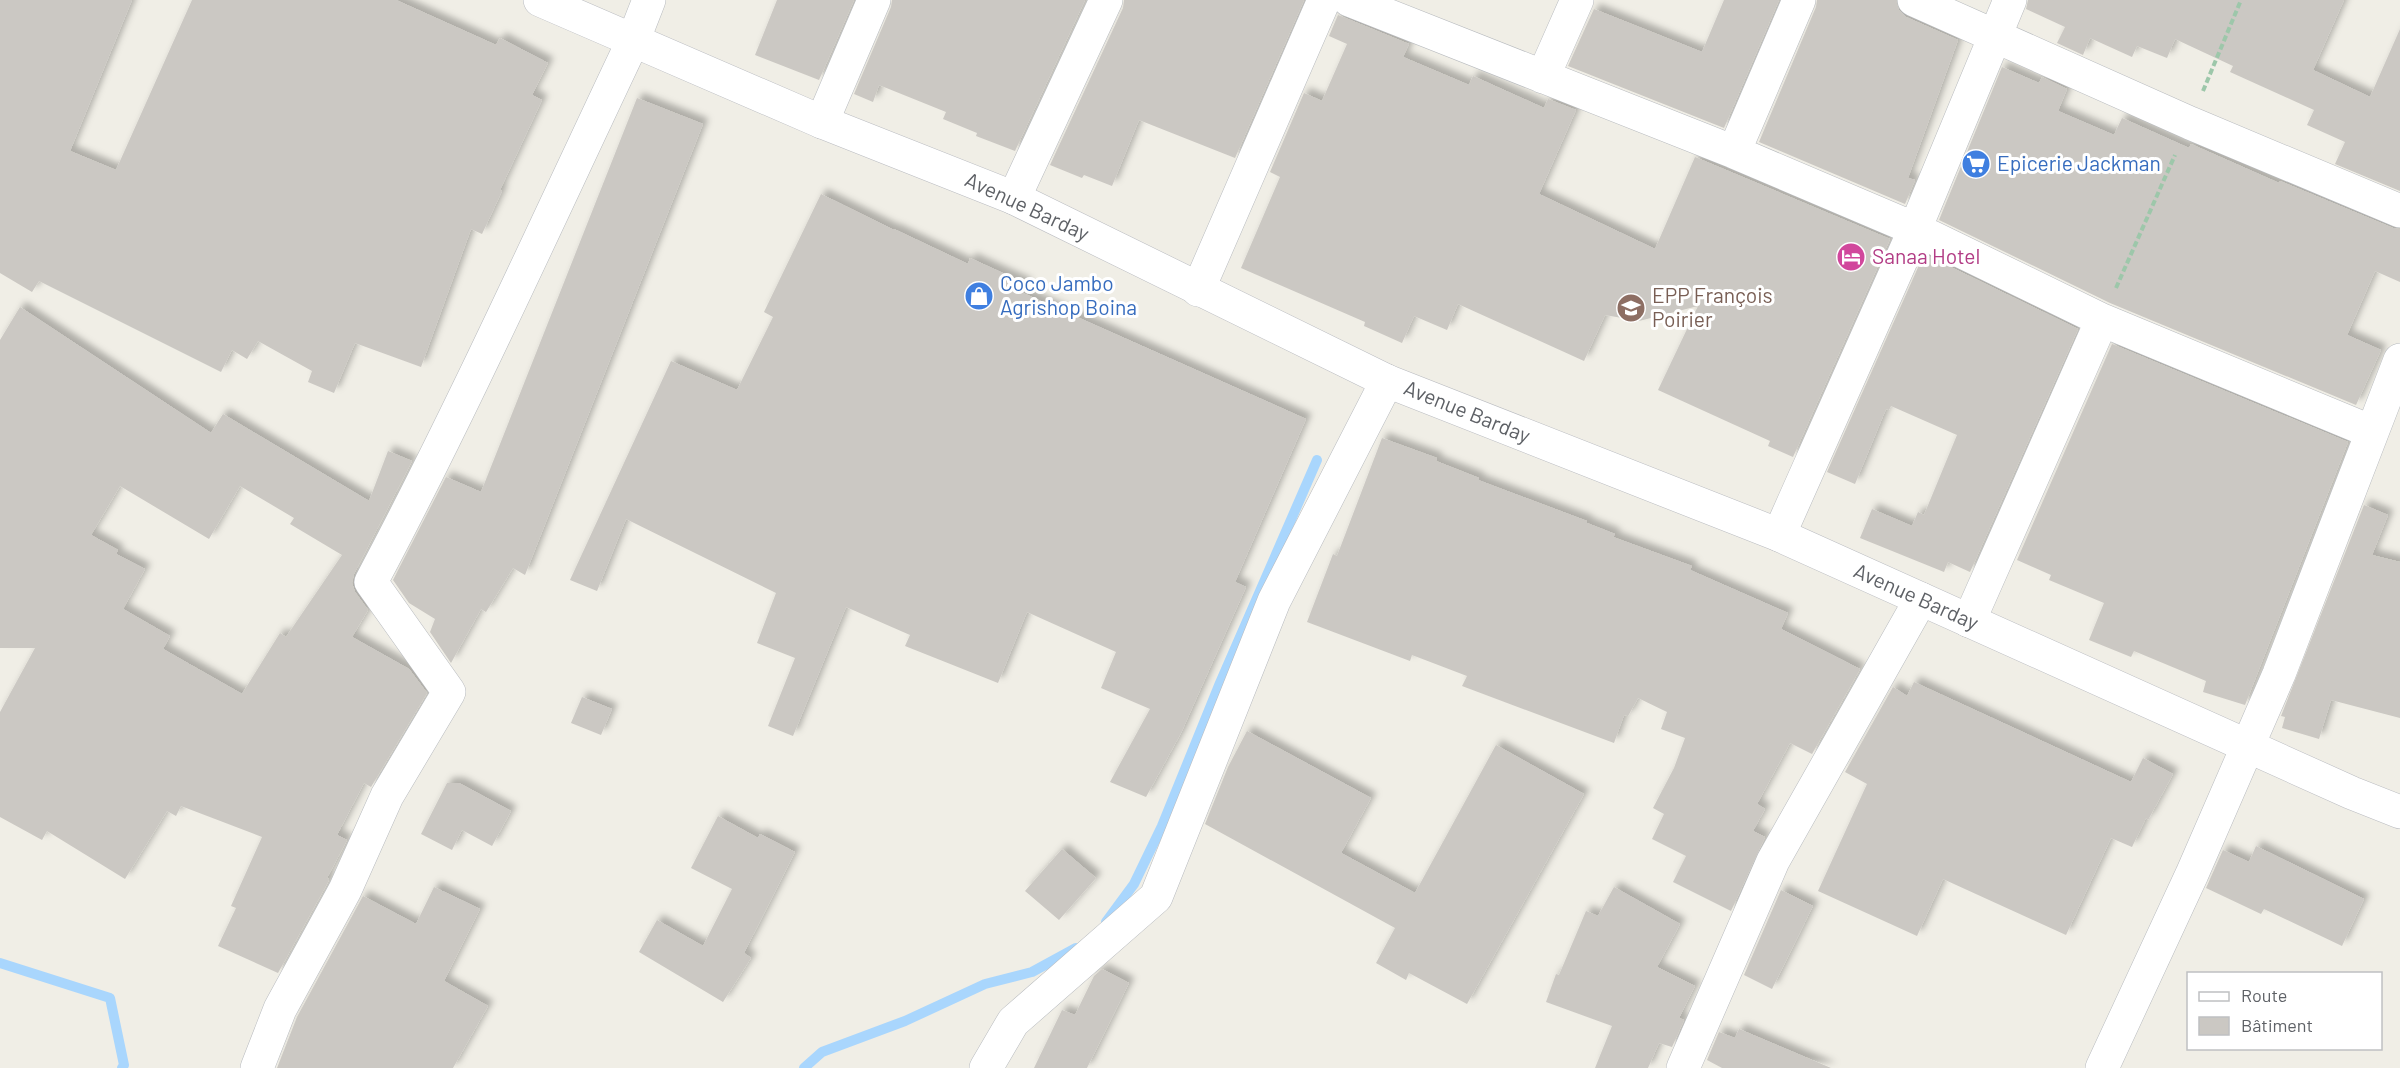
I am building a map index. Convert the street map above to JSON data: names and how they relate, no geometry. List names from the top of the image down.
{
  "streets": {
    "street": ["Avenue Barday"]
  },
  "places": {
    "supermarket": ["Epicerie Jackman"],
    "hotel": ["Sanaa Hotel"],
    "shop": ["Coco Jambo Agrishop Boina"],
    "school or university": ["EPP François Poirier"]
  },
  "legend": ["Route", "Bâtiment"]
}
